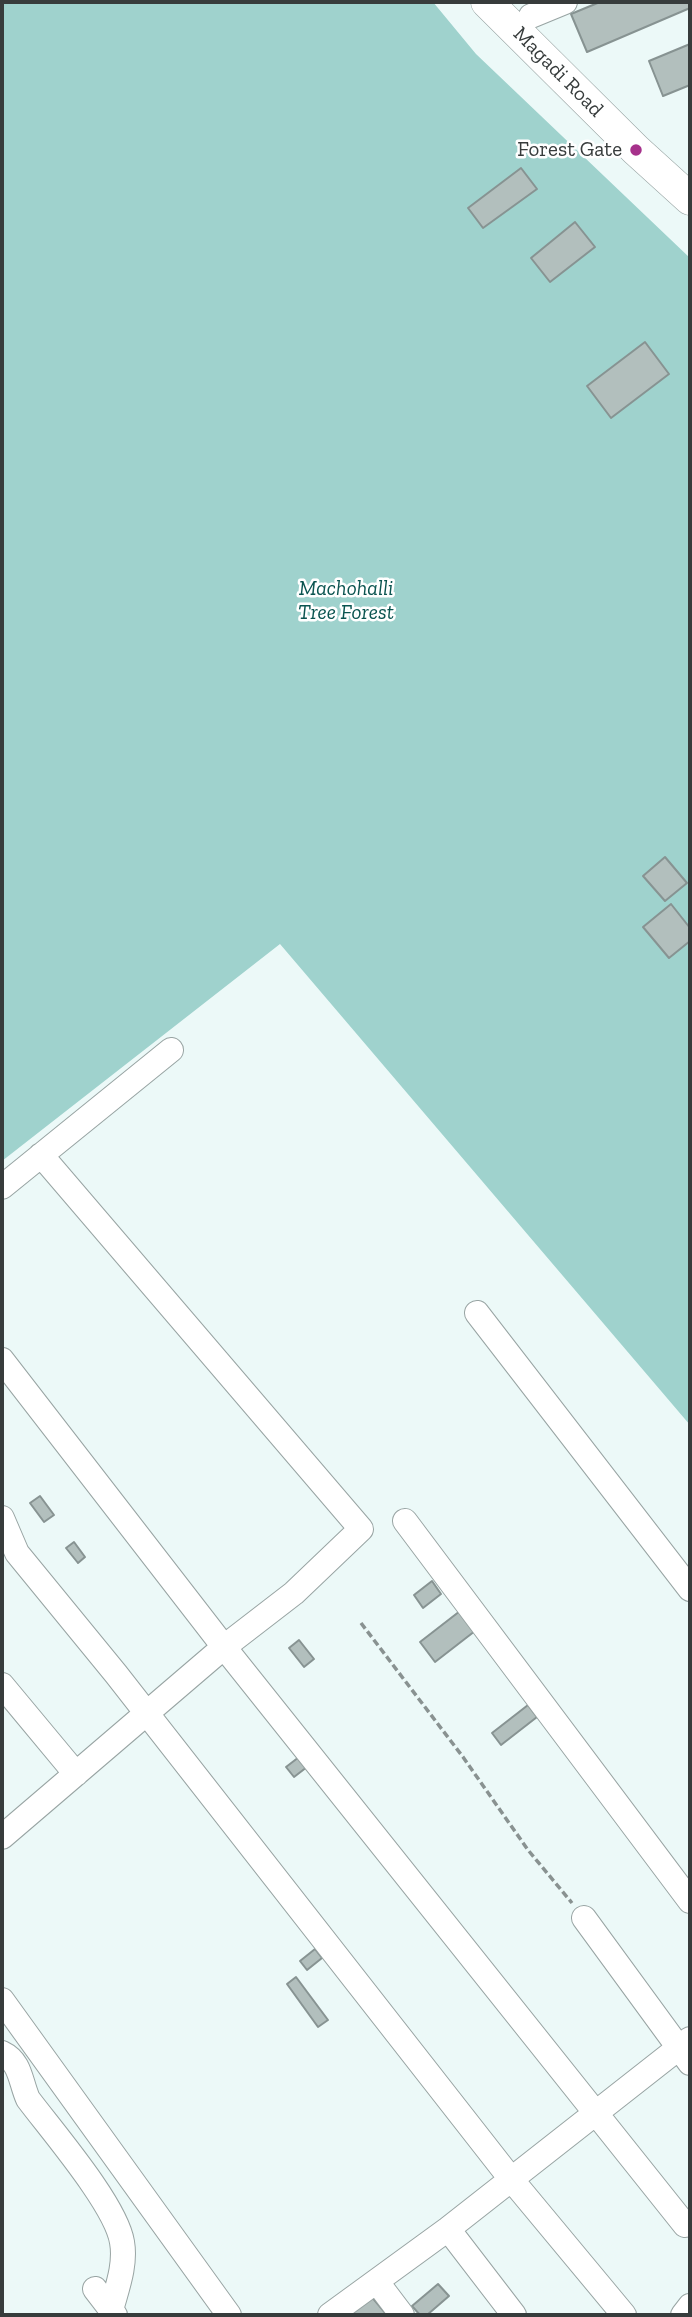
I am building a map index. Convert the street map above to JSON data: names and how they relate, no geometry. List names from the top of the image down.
{
  "streets": {
    "main road": ["Magadi Road"]
  },
  "parks": ["Machohalli Tree Forest"],
  "places": ["Forest Gate"]
}
